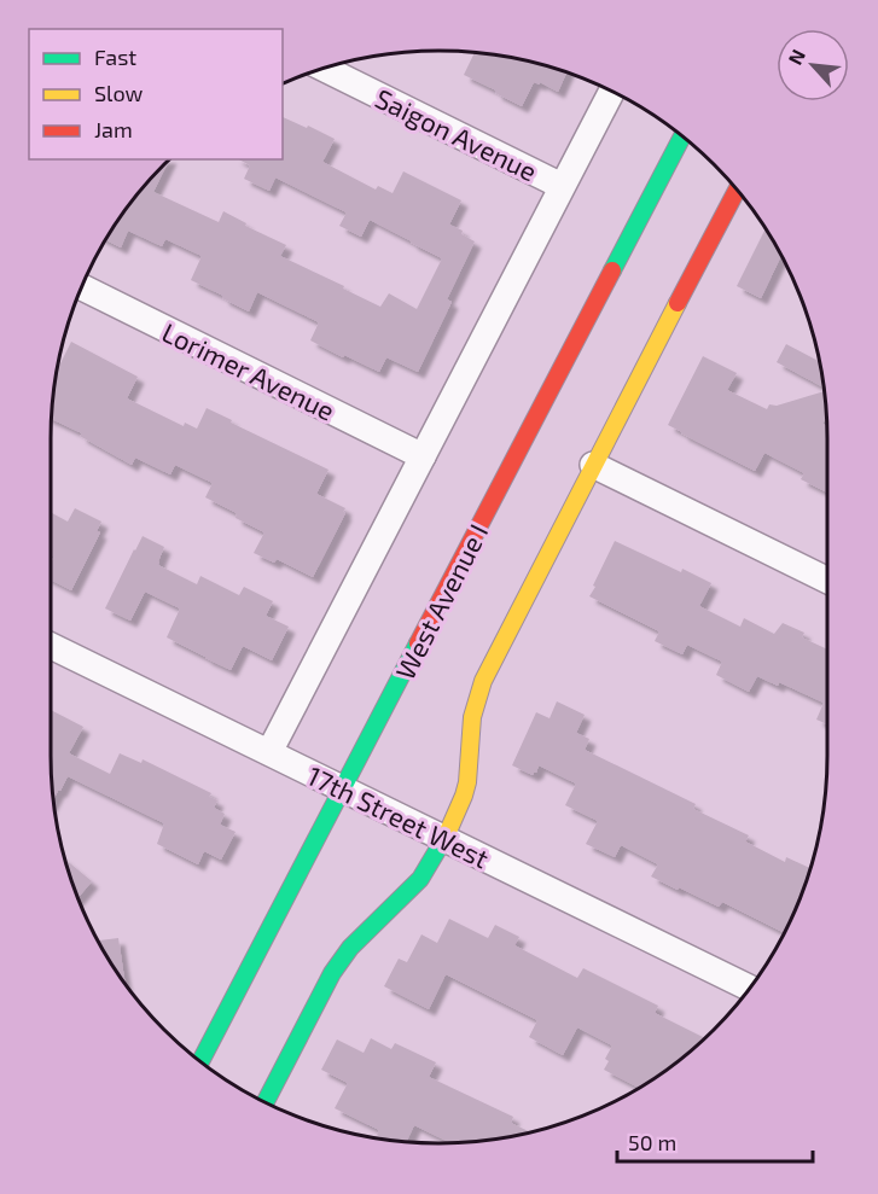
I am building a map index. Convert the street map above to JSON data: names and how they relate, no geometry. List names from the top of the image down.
{
  "streets": {
    "street": [
      "Saigon Avenue",
      "Lorimer Avenue",
      "West Avenue I",
      "17th Street West"
    ]
  },
  "crossings": [
    ["West Avenue I", "17th Street West"]
  ],
  "legend": ["Fast", "Slow", "Jam"],
  "scale_bar": "50 m",
  "north": "top left"
}
